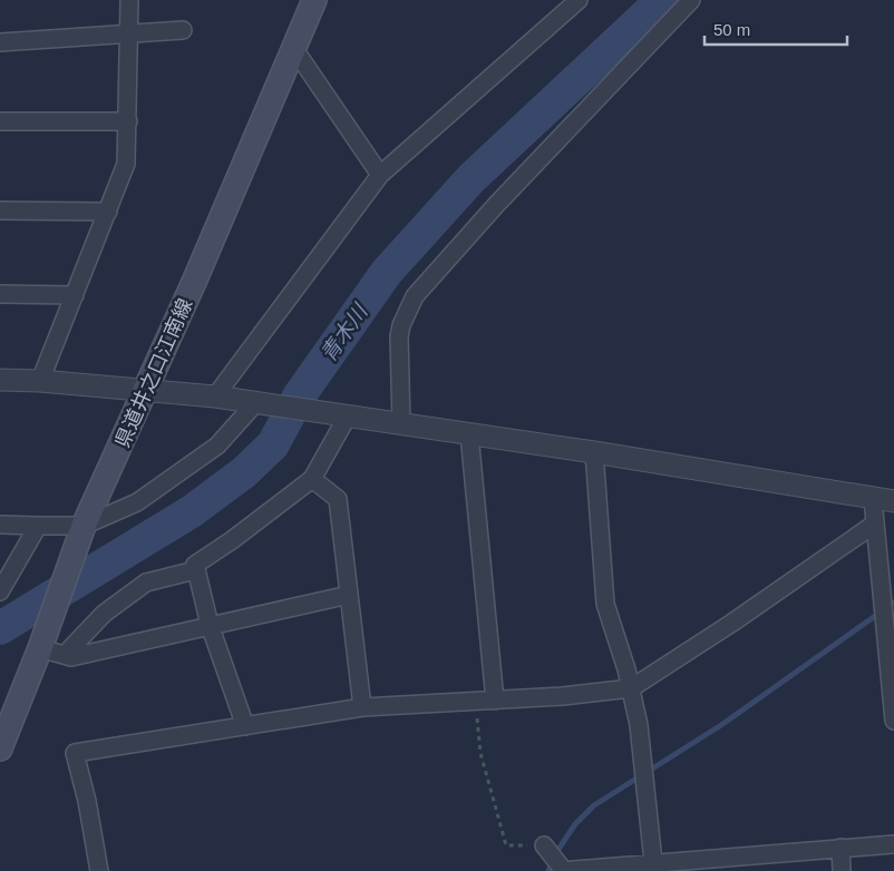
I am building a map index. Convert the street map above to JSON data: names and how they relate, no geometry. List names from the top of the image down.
{
  "streets": {
    "main road": ["県道井之口江南線"]
  },
  "water": ["青木川"],
  "scale_bar": "50 m"
}
